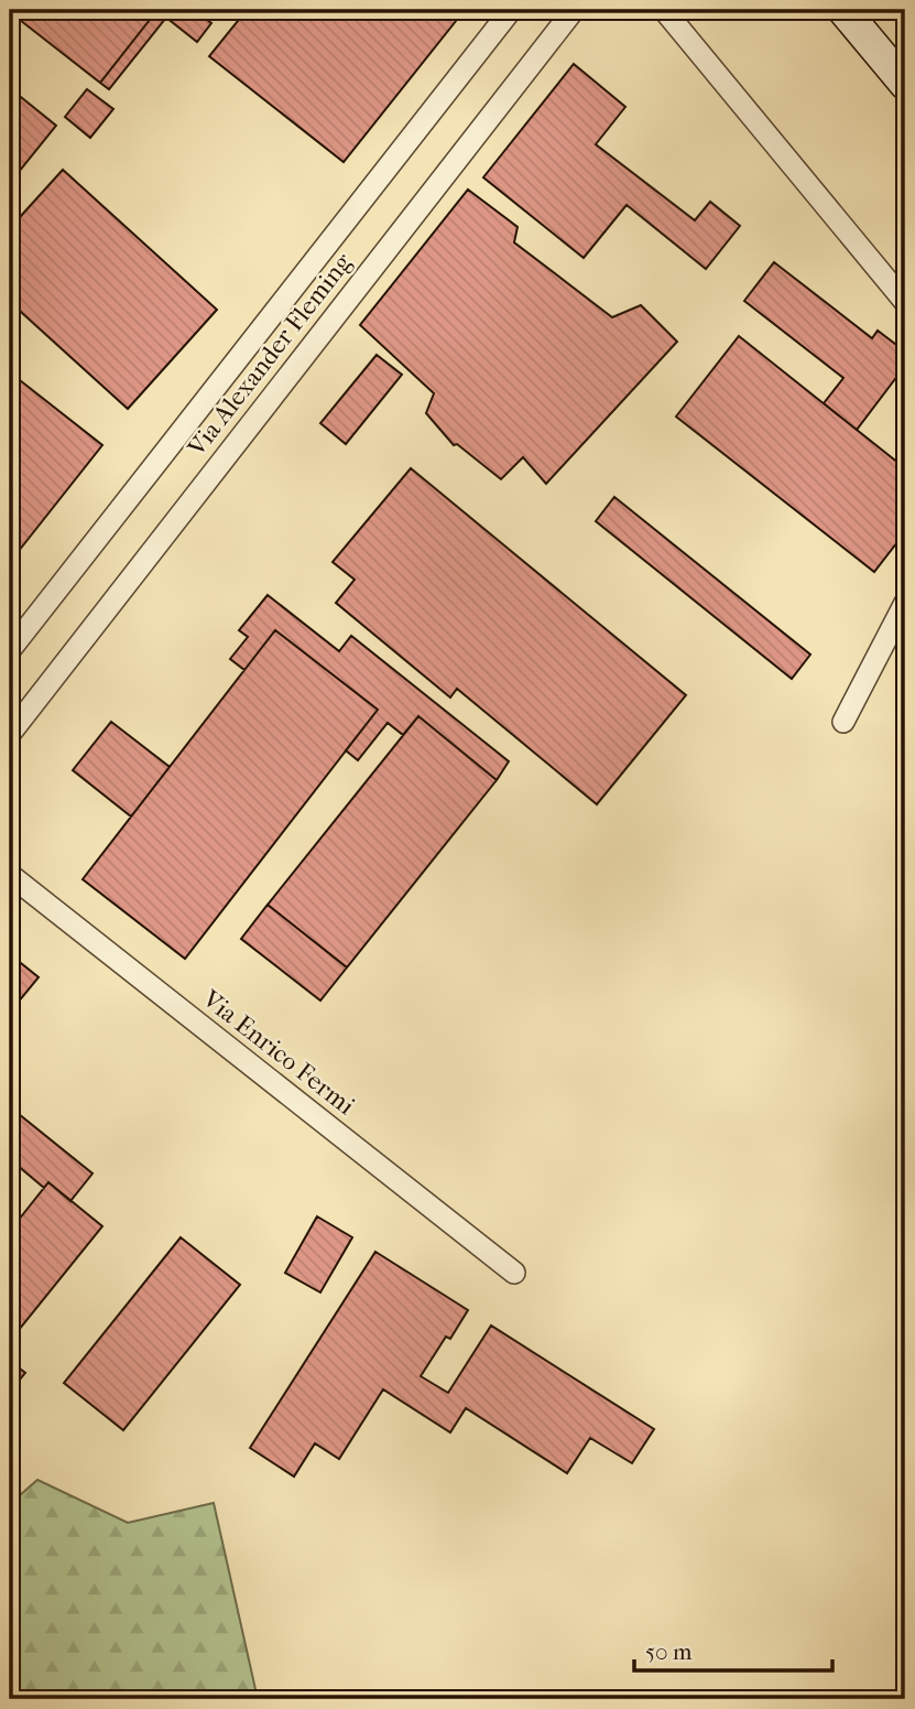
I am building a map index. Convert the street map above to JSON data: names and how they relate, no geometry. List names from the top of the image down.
{
  "streets": {
    "street": ["Via Alexander Fleming", "Via Enrico Fermi"]
  },
  "scale_bar": "50 m"
}
